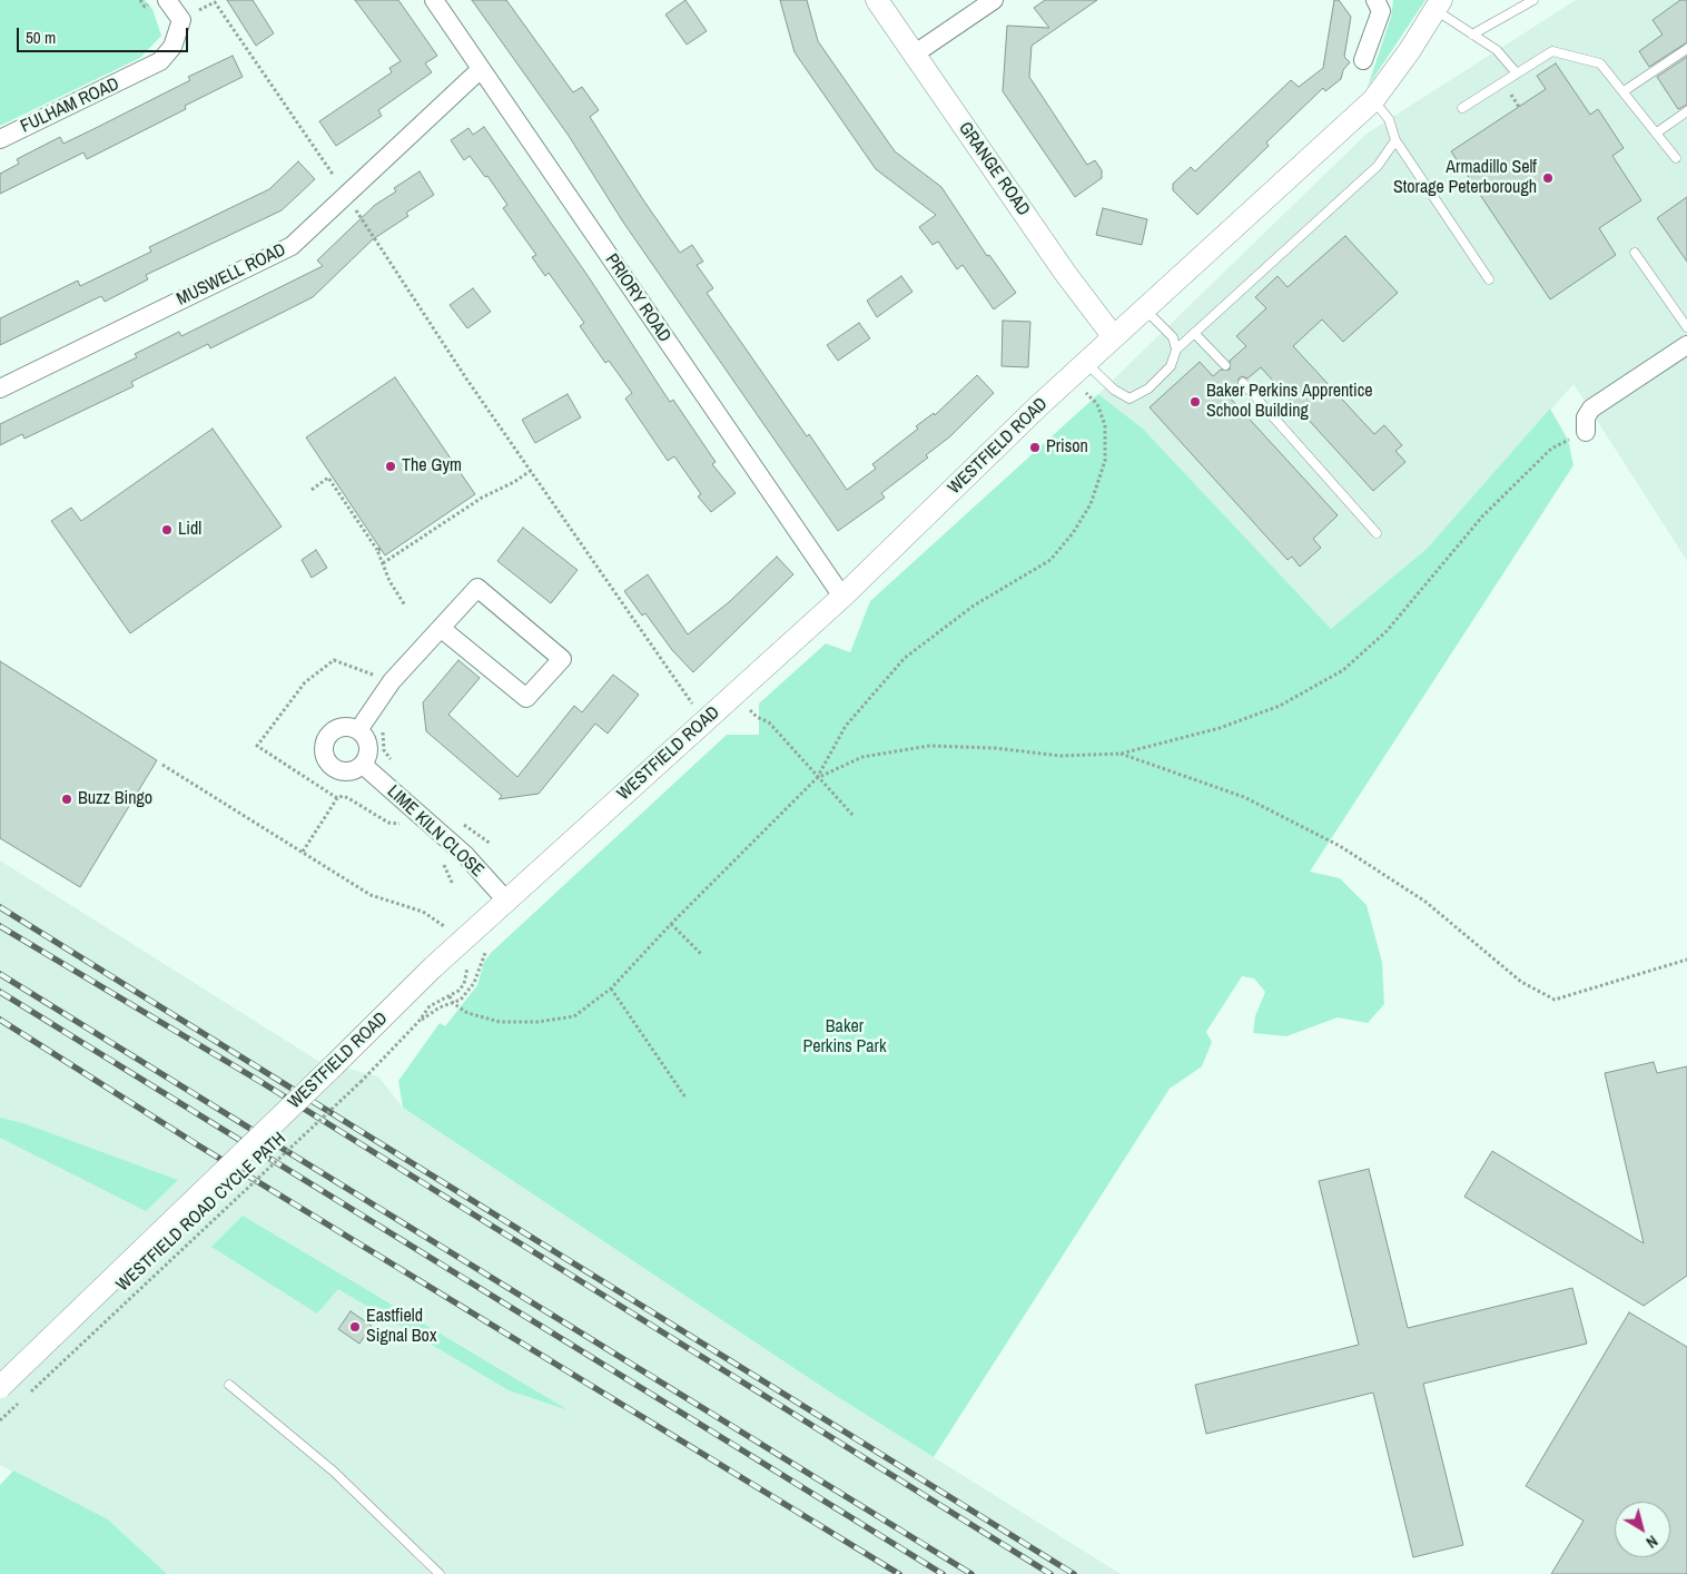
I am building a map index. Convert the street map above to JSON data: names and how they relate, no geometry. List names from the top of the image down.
{
  "streets": {
    "street": [
      "FULHAM ROAD",
      "GRANGE ROAD",
      "MUSWELL ROAD",
      "PRIORY ROAD",
      "WESTFIELD ROAD",
      "LIME KILN CLOSE"
    ],
    "path": ["WESTFIELD ROAD CYCLE PATH"]
  },
  "crossings": [
    ["GRANGE ROAD", "WESTFIELD ROAD"],
    ["MUSWELL ROAD", "PRIORY ROAD"],
    ["PRIORY ROAD", "WESTFIELD ROAD"],
    ["WESTFIELD ROAD", "LIME KILN CLOSE"]
  ],
  "parks": ["Baker Perkins Park"],
  "places": [
    "Armadillo Self Storage Peterborough",
    "Baker Perkins Apprentice School Building",
    "Prison",
    "The Gym",
    "Lidl",
    "Buzz Bingo",
    "Eastfield Signal Box"
  ],
  "scale_bar": "50 m",
  "north": "bottom right"
}
